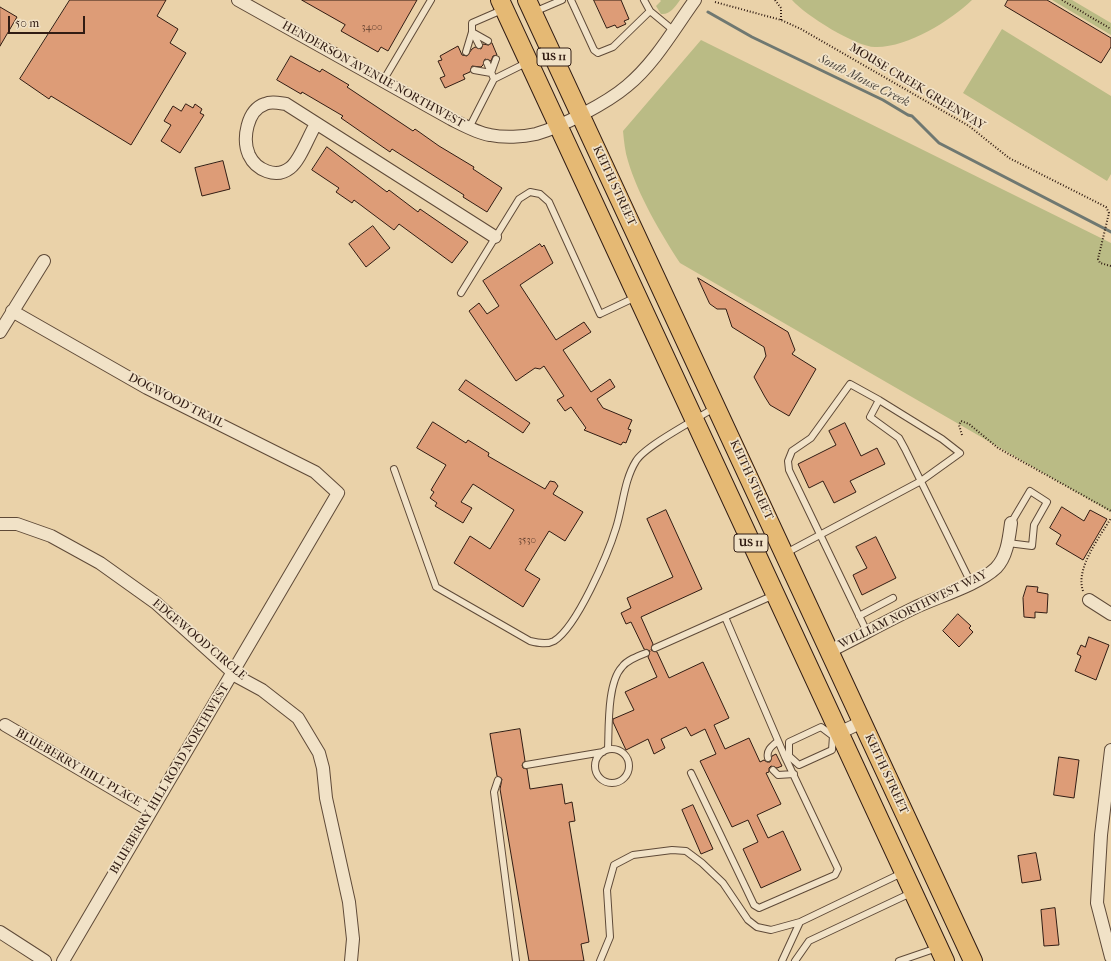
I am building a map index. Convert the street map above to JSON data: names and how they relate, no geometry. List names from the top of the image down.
{
  "streets": {
    "main road": ["US 11", "KEITH STREET"],
    "street": [
      "HENDERSON AVENUE NORTHWEST",
      "DOGWOOD TRAIL",
      "WILLIAM NORTHWEST WAY",
      "EDGEWOOD CIRCLE",
      "BLUEBERRY HILL PLACE",
      "BLUEBERRY HILL ROAD NORTHWEST"
    ],
    "path": ["MOUSE CREEK GREENWAY"]
  },
  "crossings": [
    ["HENDERSON AVENUE NORTHWEST", "KEITH STREET"],
    ["KEITH STREET", "WILLIAM NORTHWEST WAY"],
    ["DOGWOOD TRAIL", "BLUEBERRY HILL ROAD NORTHWEST"],
    ["EDGEWOOD CIRCLE", "BLUEBERRY HILL ROAD NORTHWEST"],
    ["BLUEBERRY HILL PLACE", "BLUEBERRY HILL ROAD NORTHWEST"]
  ],
  "water": ["South Mouse Creek"],
  "house_numbers": ["3400", "3530"],
  "scale_bar": "50 m"
}
